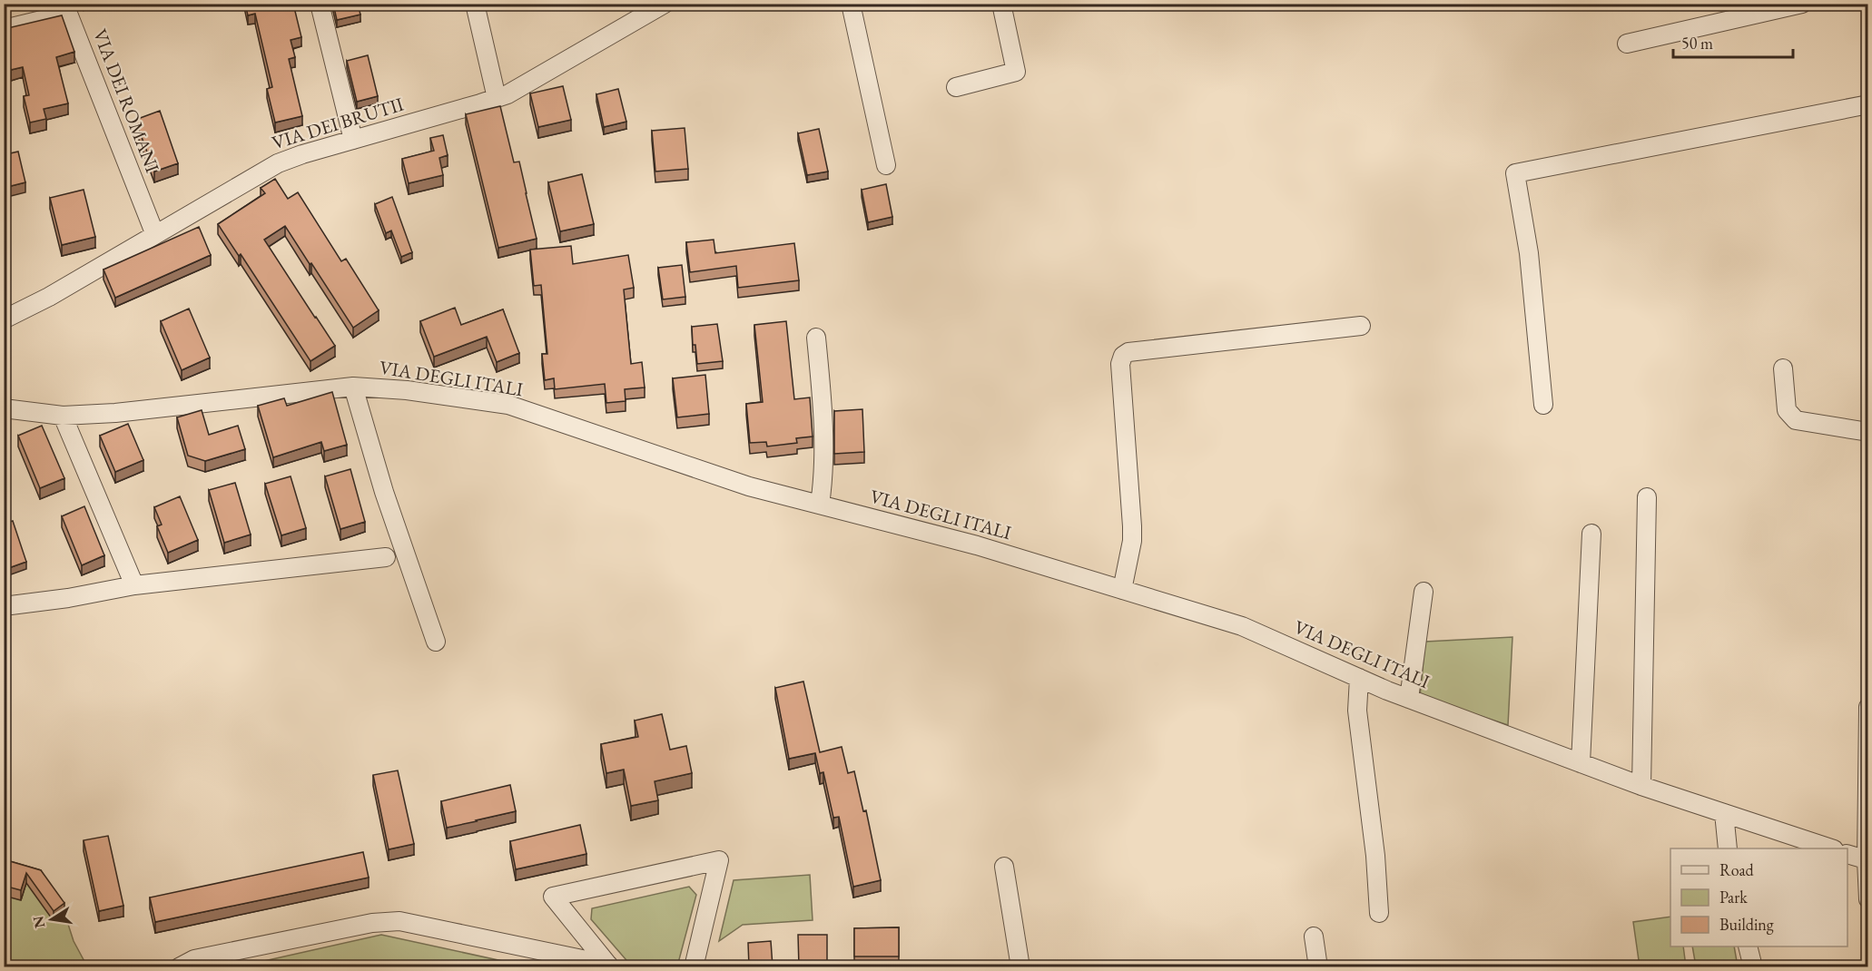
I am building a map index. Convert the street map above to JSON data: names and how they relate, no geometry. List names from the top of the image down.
{
  "streets": {
    "street": ["VIA DEI ROMANI", "VIA DEI BRUTII", "VIA DEGLI ITALI"]
  },
  "crossings": [
    ["VIA DEI ROMANI", "VIA DEI BRUTII"]
  ],
  "legend": ["Road", "Park", "Building"],
  "scale_bar": "50 m",
  "north": "left"
}
